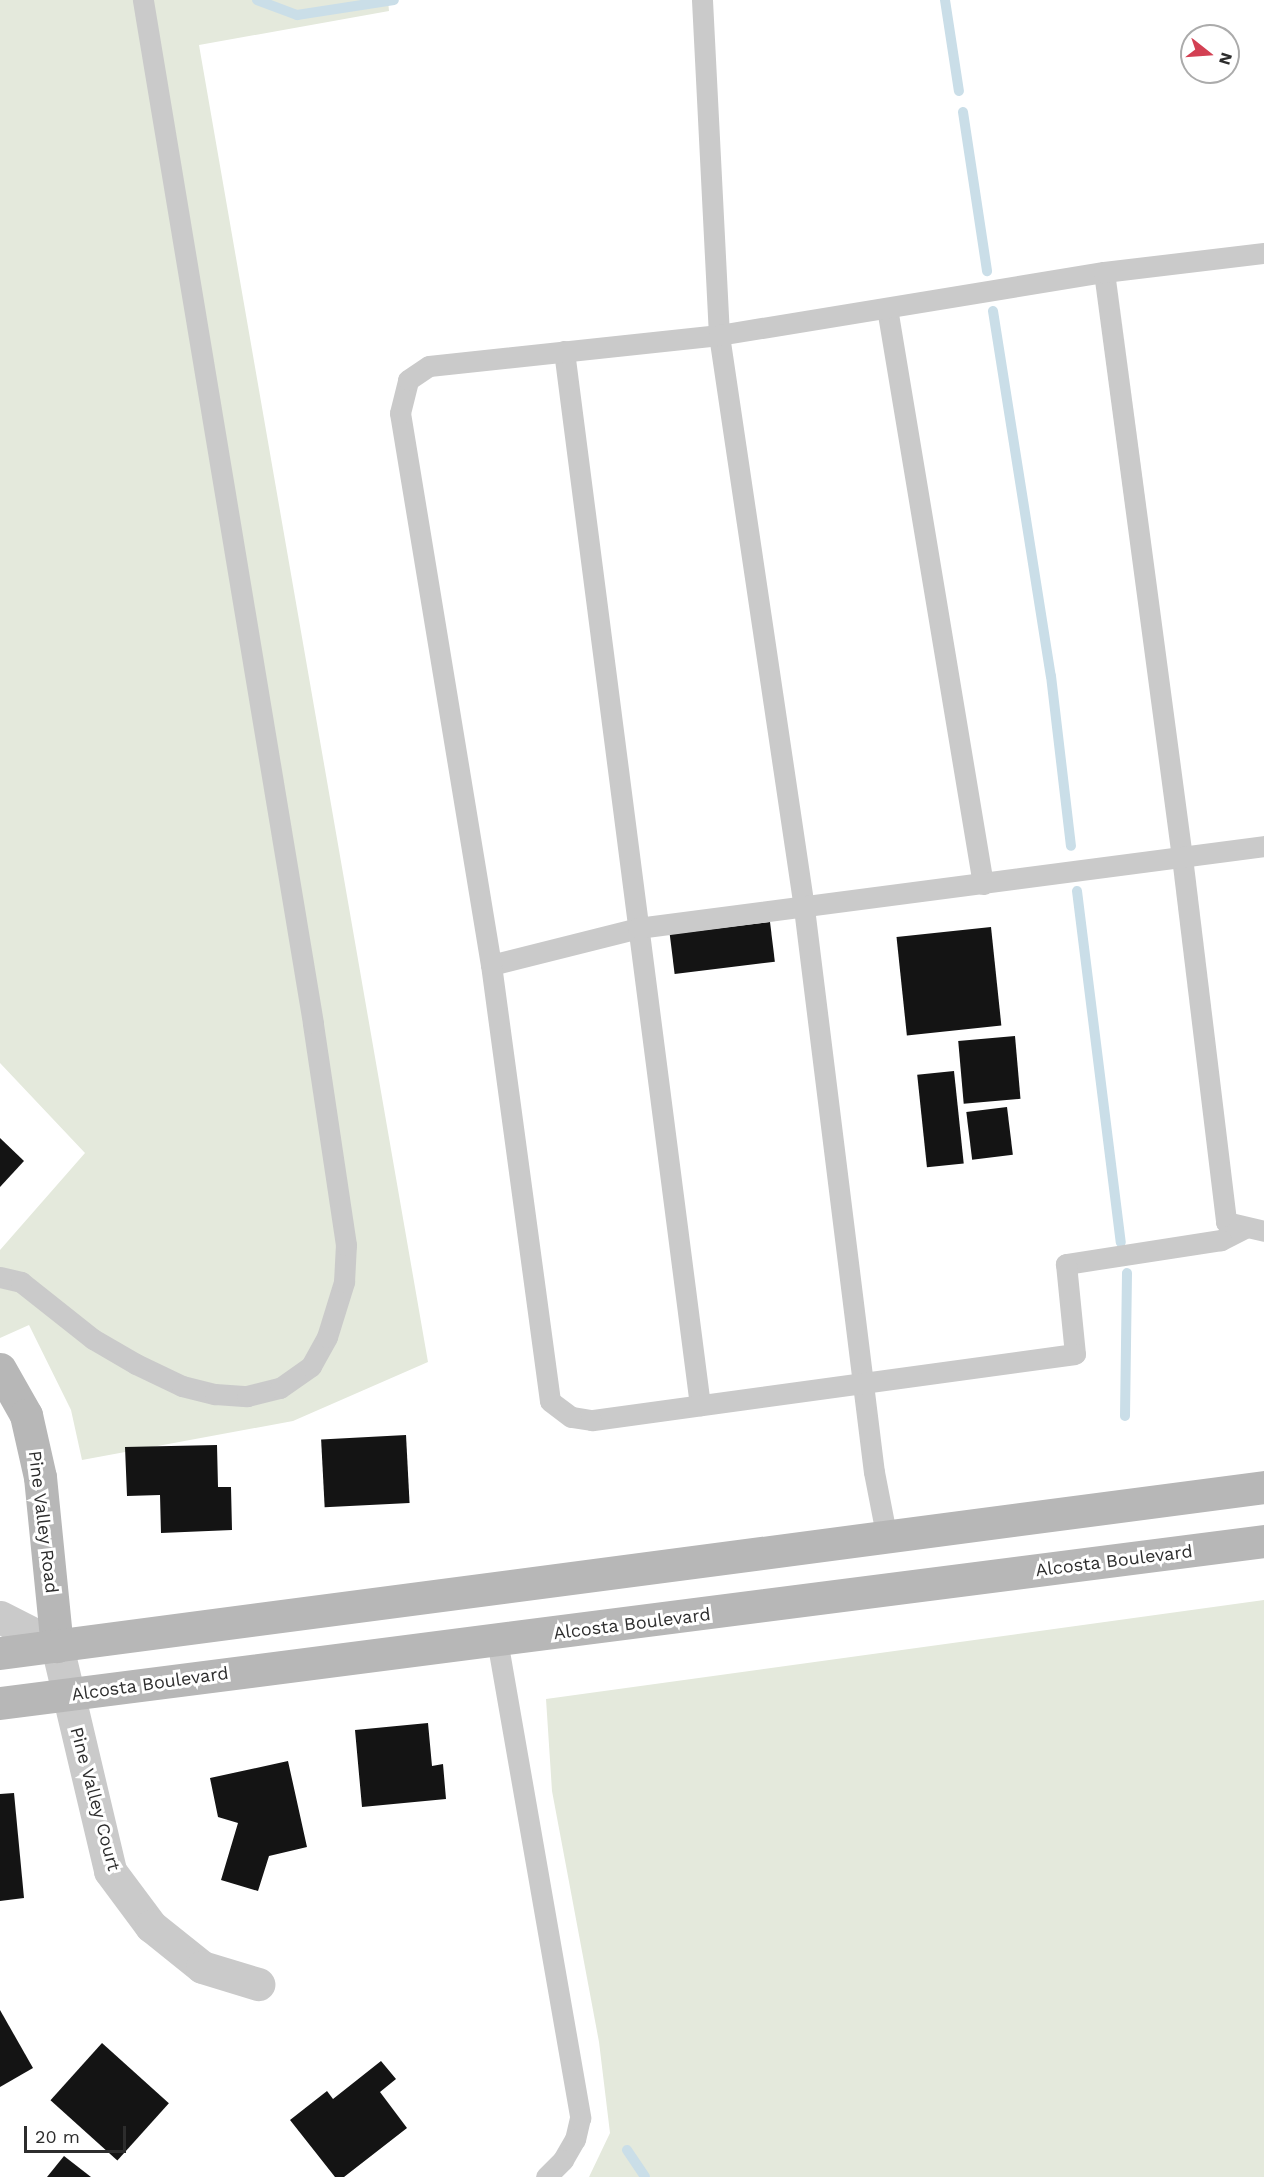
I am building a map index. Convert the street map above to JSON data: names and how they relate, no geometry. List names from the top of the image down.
{
  "streets": {
    "main road": ["Pine Valley Road", "Alcosta Boulevard"],
    "street": ["Pine Valley Court"]
  },
  "crossings": [
    ["Pine Valley Road", "Pine Valley Court"],
    ["Alcosta Boulevard", "Pine Valley Court"]
  ],
  "scale_bar": "20 m",
  "north": "right"
}
